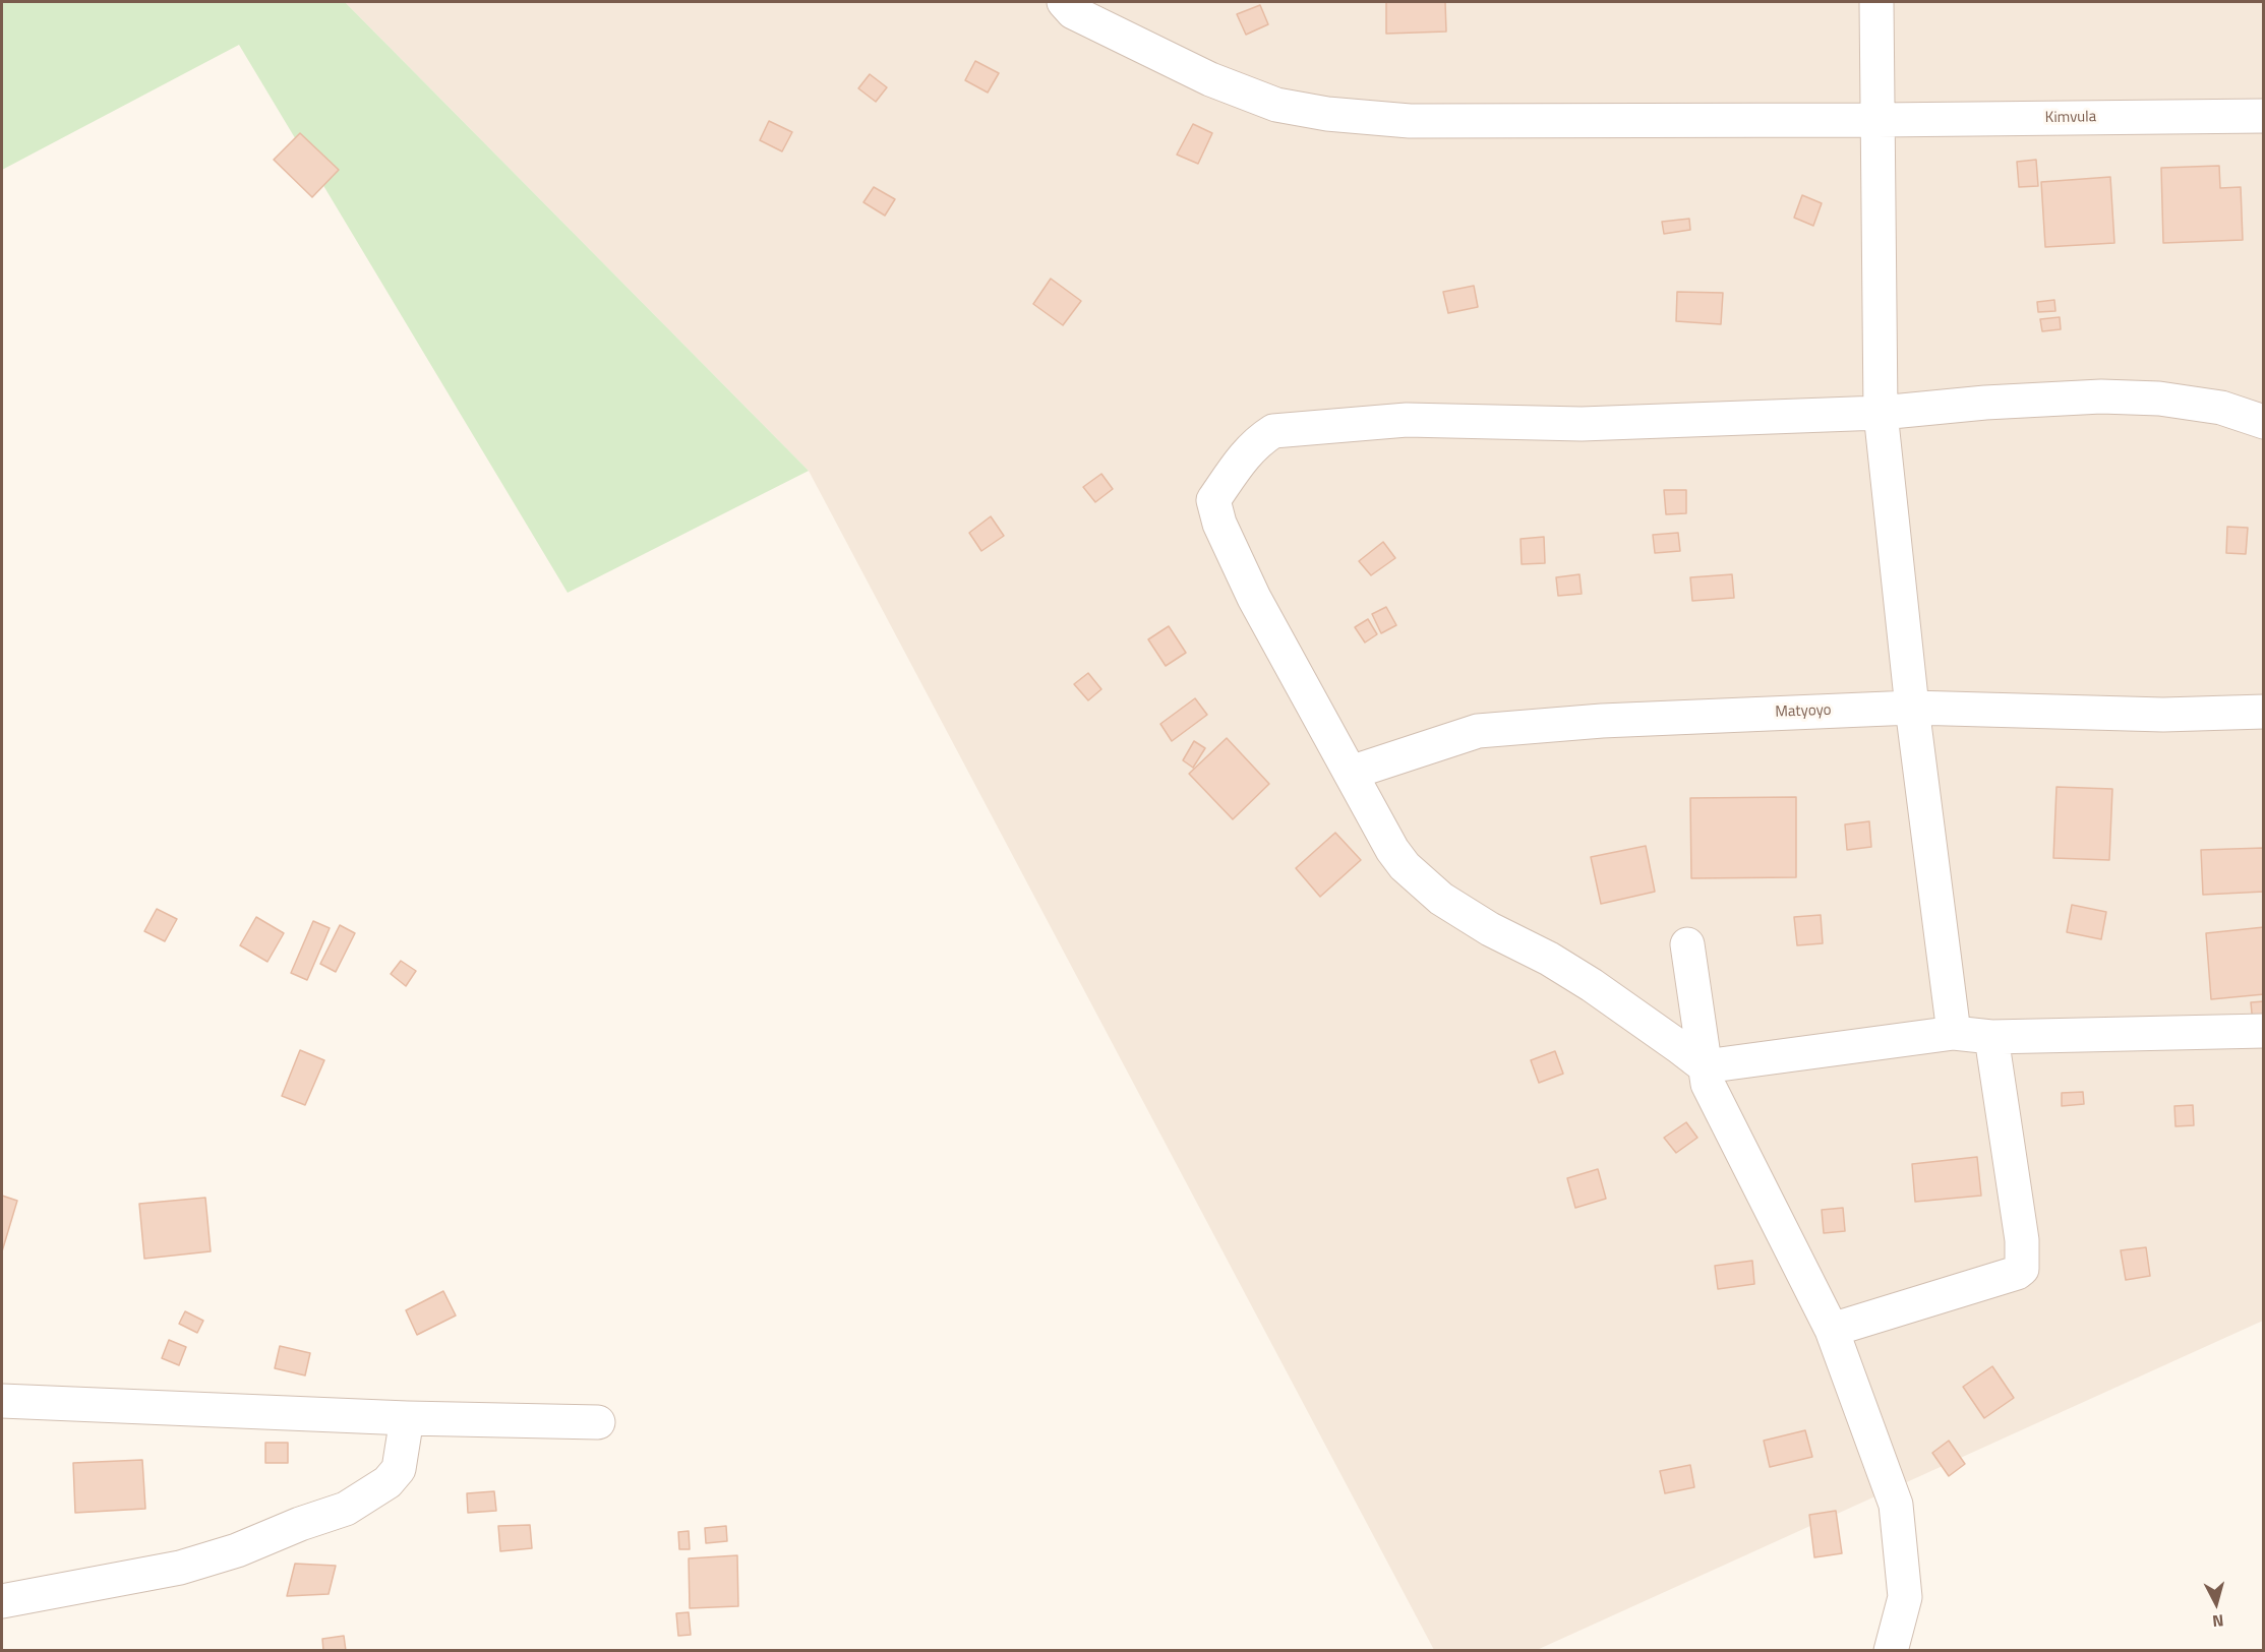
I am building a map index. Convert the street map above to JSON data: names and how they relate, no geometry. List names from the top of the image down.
{
  "streets": {
    "street": ["Kimvula", "Matyoyo"]
  },
  "north": "bottom"
}
